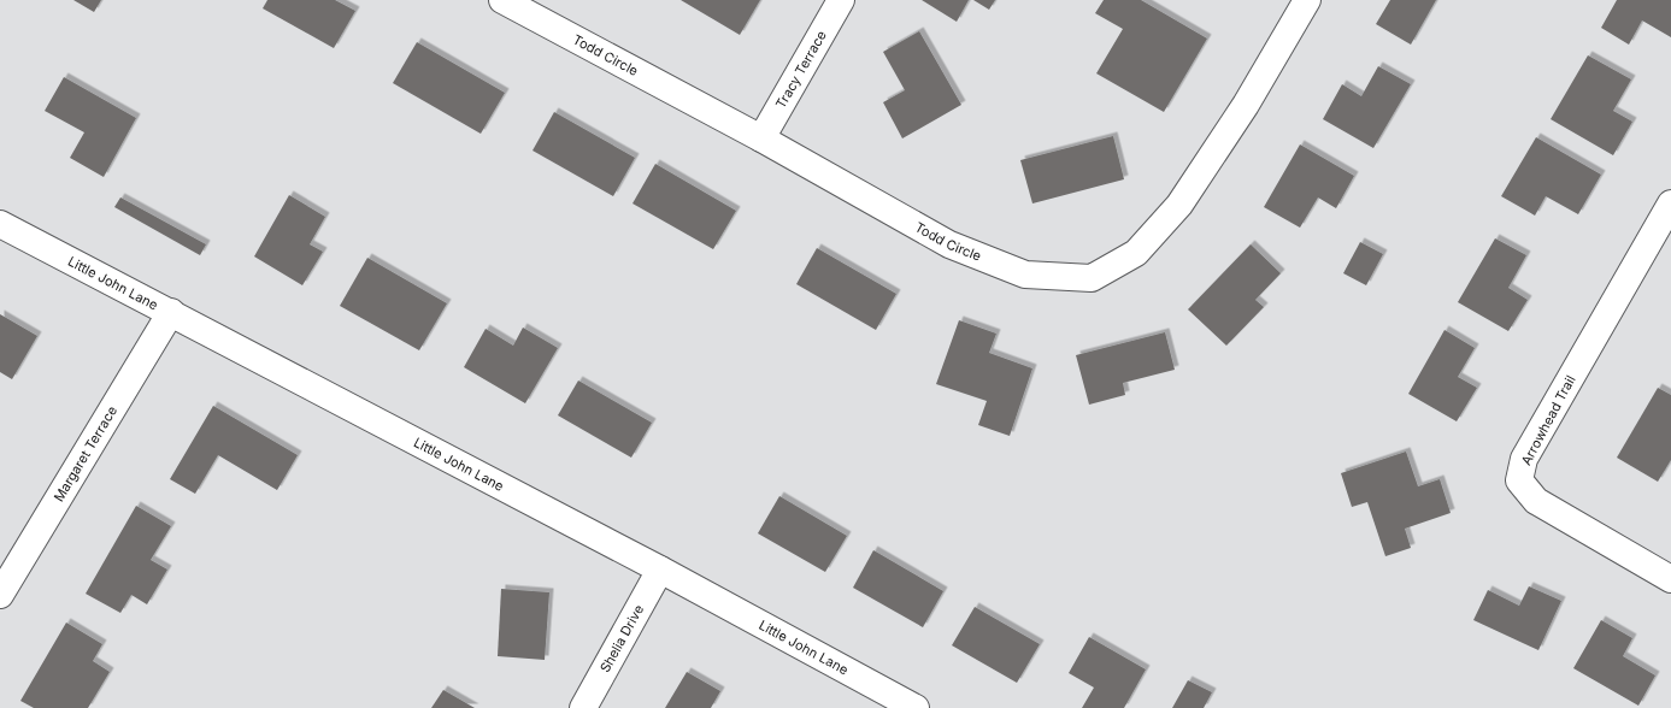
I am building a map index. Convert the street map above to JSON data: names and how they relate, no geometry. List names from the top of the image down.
{
  "streets": {
    "street": [
      "Todd Circle",
      "Tracy Terrace",
      "Little John Lane",
      "Arrowhead Trail",
      "Margaret Terrace",
      "Shelia Drive"
    ]
  },
  "crossings": [
    ["Todd Circle", "Tracy Terrace"],
    ["Little John Lane", "Margaret Terrace"],
    ["Little John Lane", "Shelia Drive"]
  ]
}
